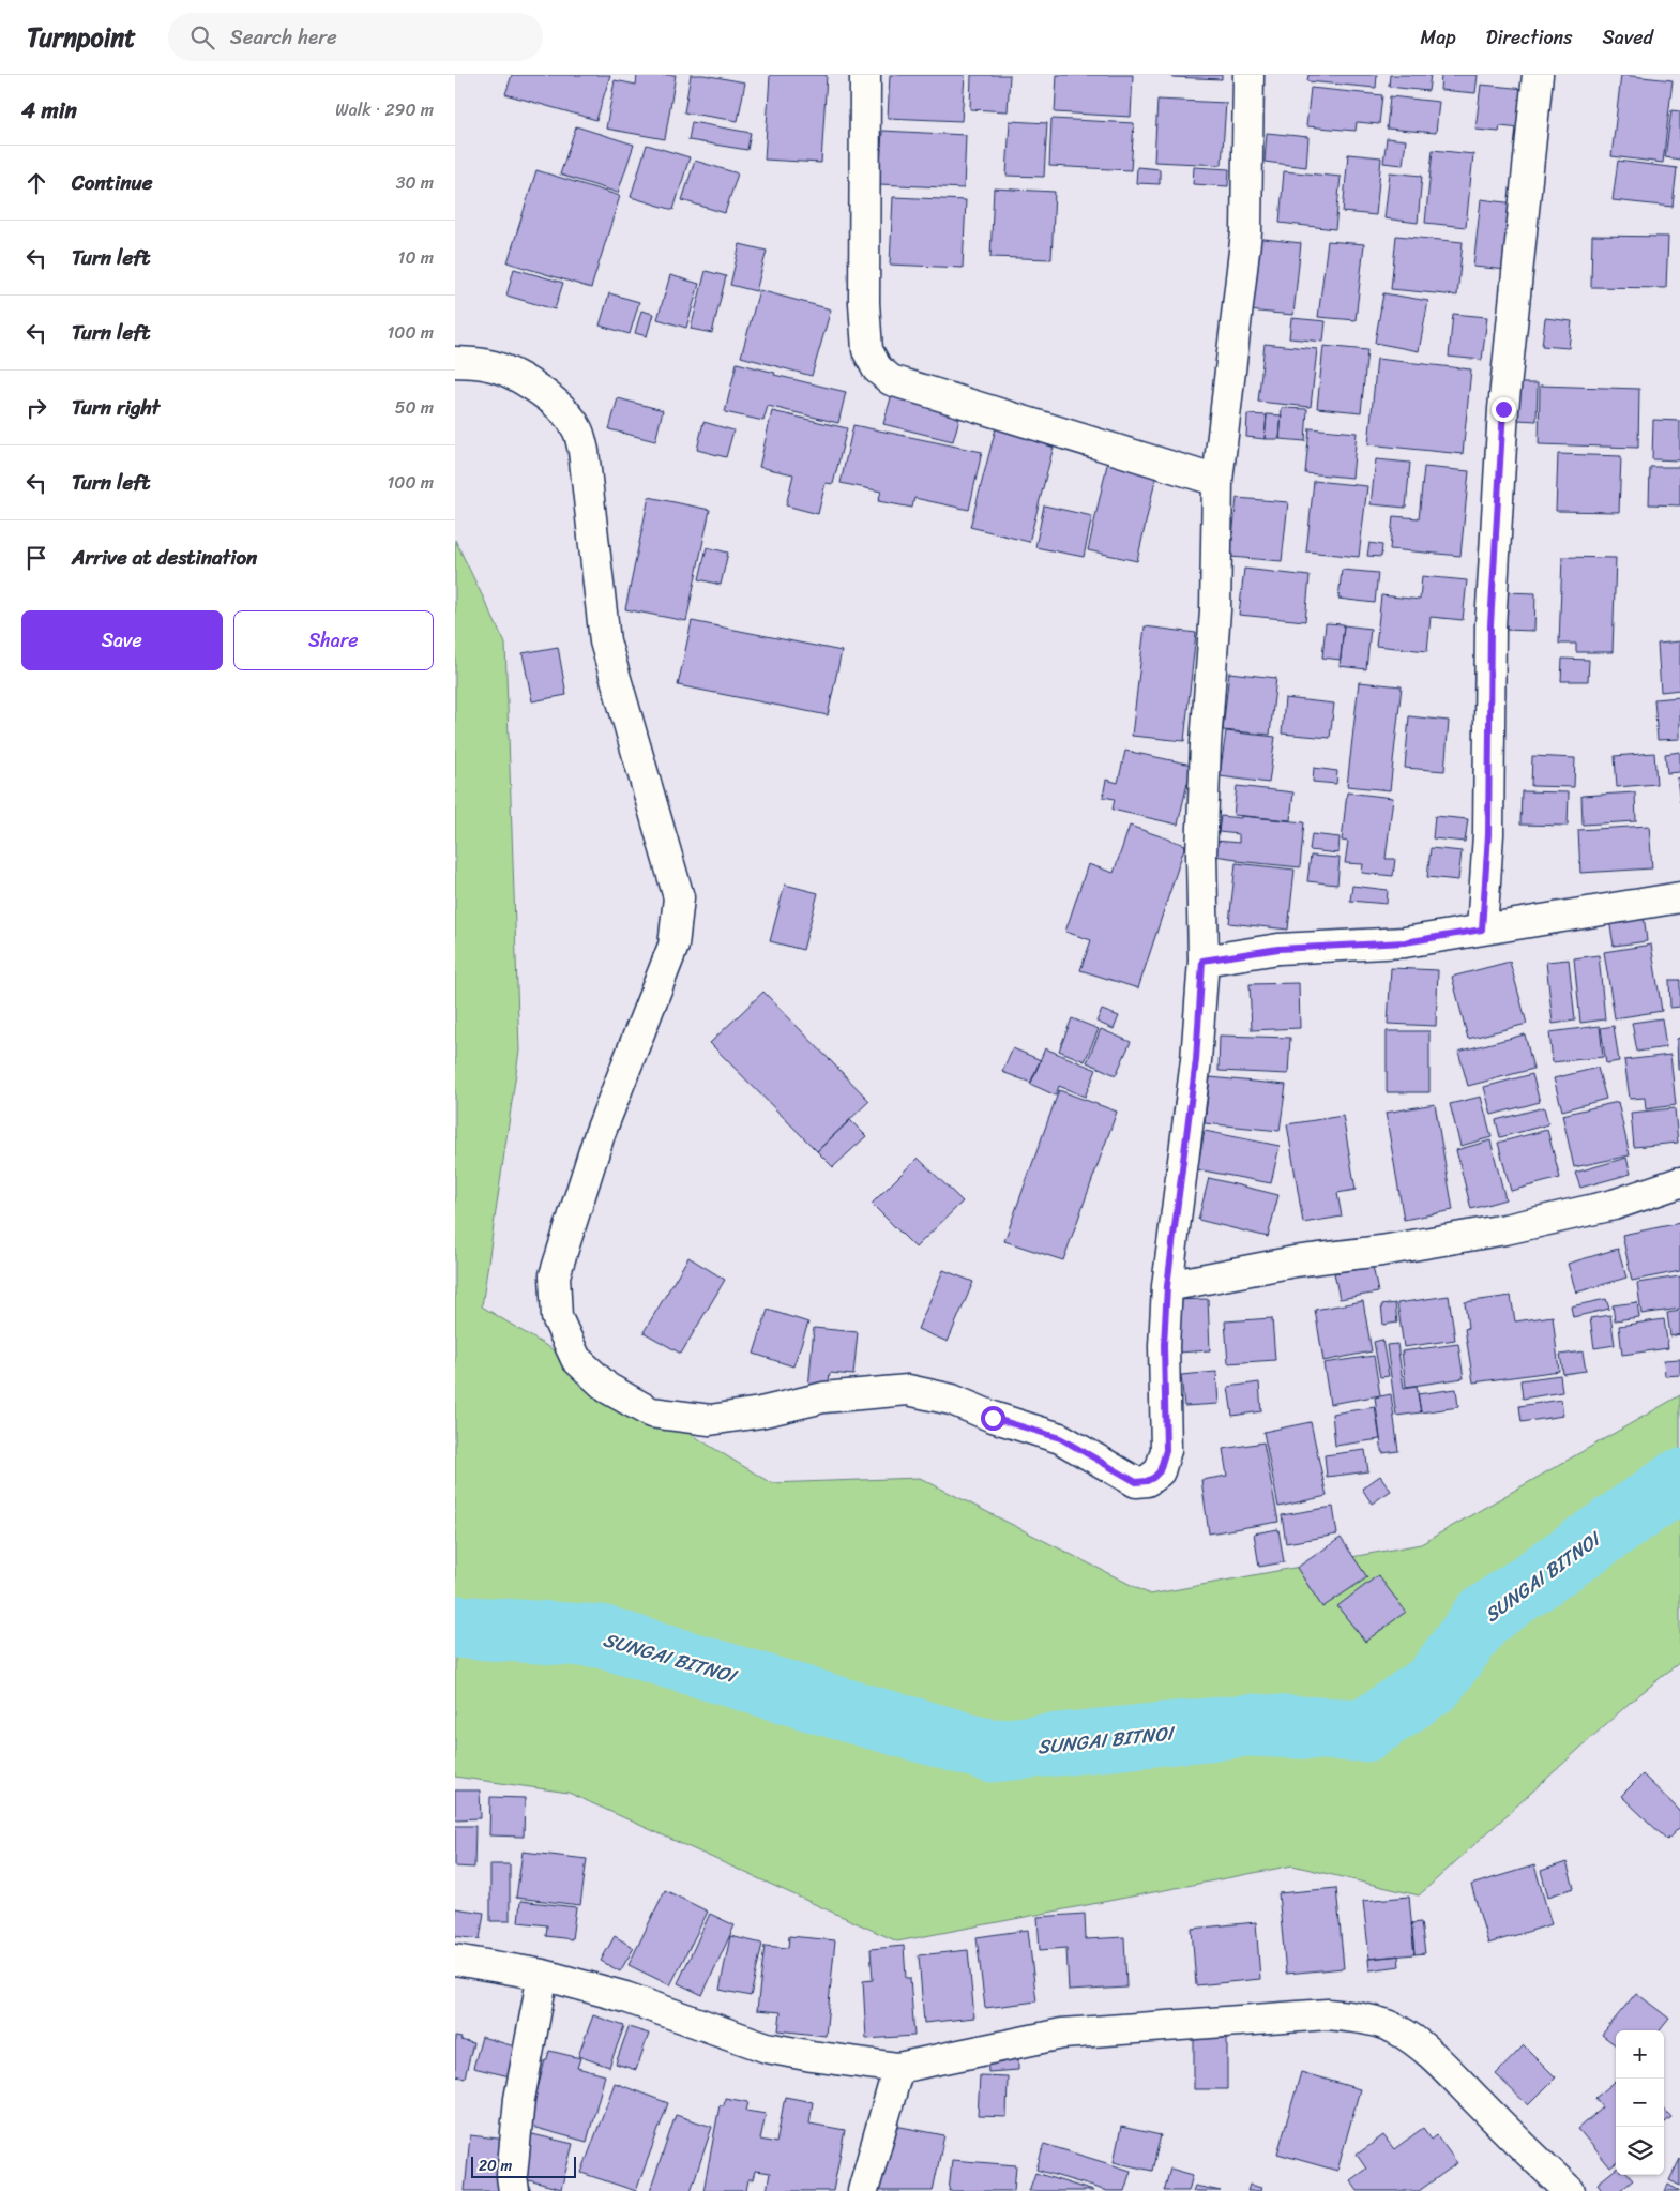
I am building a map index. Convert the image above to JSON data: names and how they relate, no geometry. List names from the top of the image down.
{
  "water": ["SUNGAI BITNOI"],
  "scale_bar": "20 m",
  "page": {
    "header": "Turnpoint",
    "search": "Search here",
    "nav": ["Map", "Directions", "Saved"],
    "heading": ["4 min", "Walk · 290 m"],
    "list": [
      ["Continue", "30 m"],
      ["Turn left", "10 m"],
      ["Turn left", "100 m"],
      ["Turn right", "50 m"],
      ["Turn left", "100 m"],
      "Arrive at destination"
    ],
    "buttons": ["Save", "Share"],
    "map_buttons": ["+", "−"],
    "scale": "20 m"
  }
}
